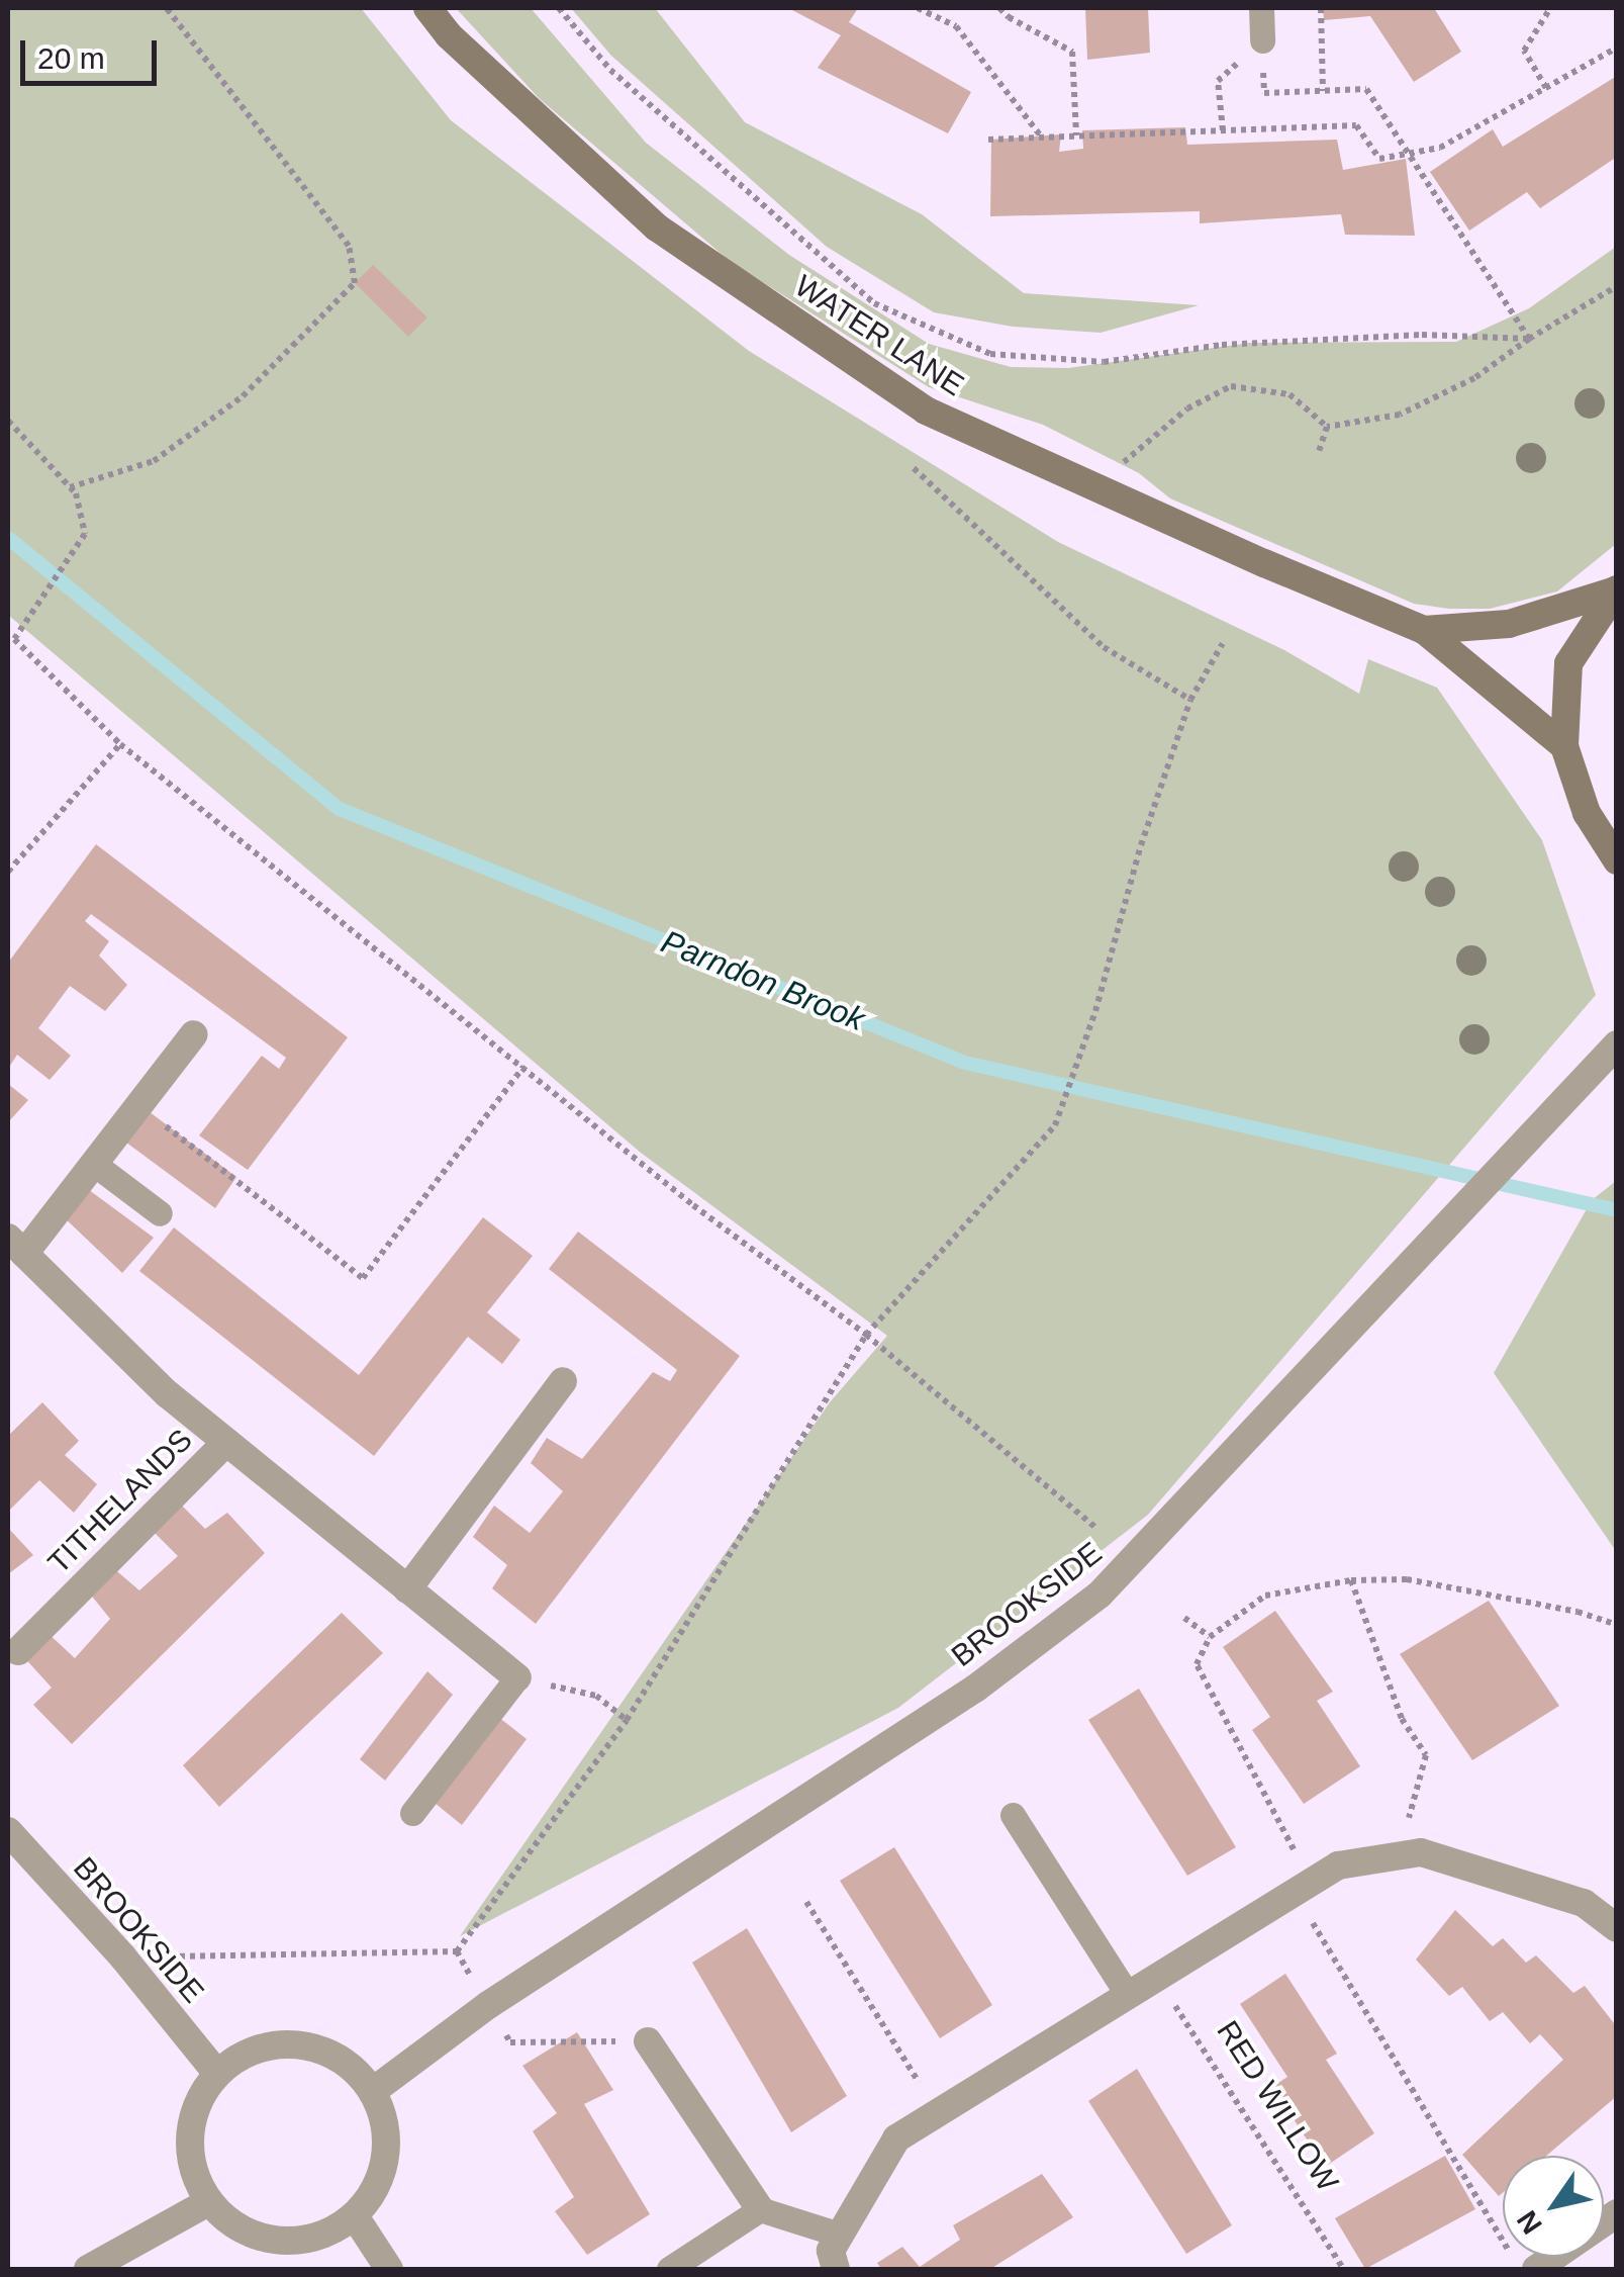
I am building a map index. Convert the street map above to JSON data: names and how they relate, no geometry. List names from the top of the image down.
{
  "streets": {
    "main road": ["WATER LANE"],
    "street": ["TITHELANDS", "BROOKSIDE"],
    "path": ["RED WILLOW"]
  },
  "water": ["Parndon Brook"],
  "scale_bar": "20 m",
  "north": "bottom left"
}
